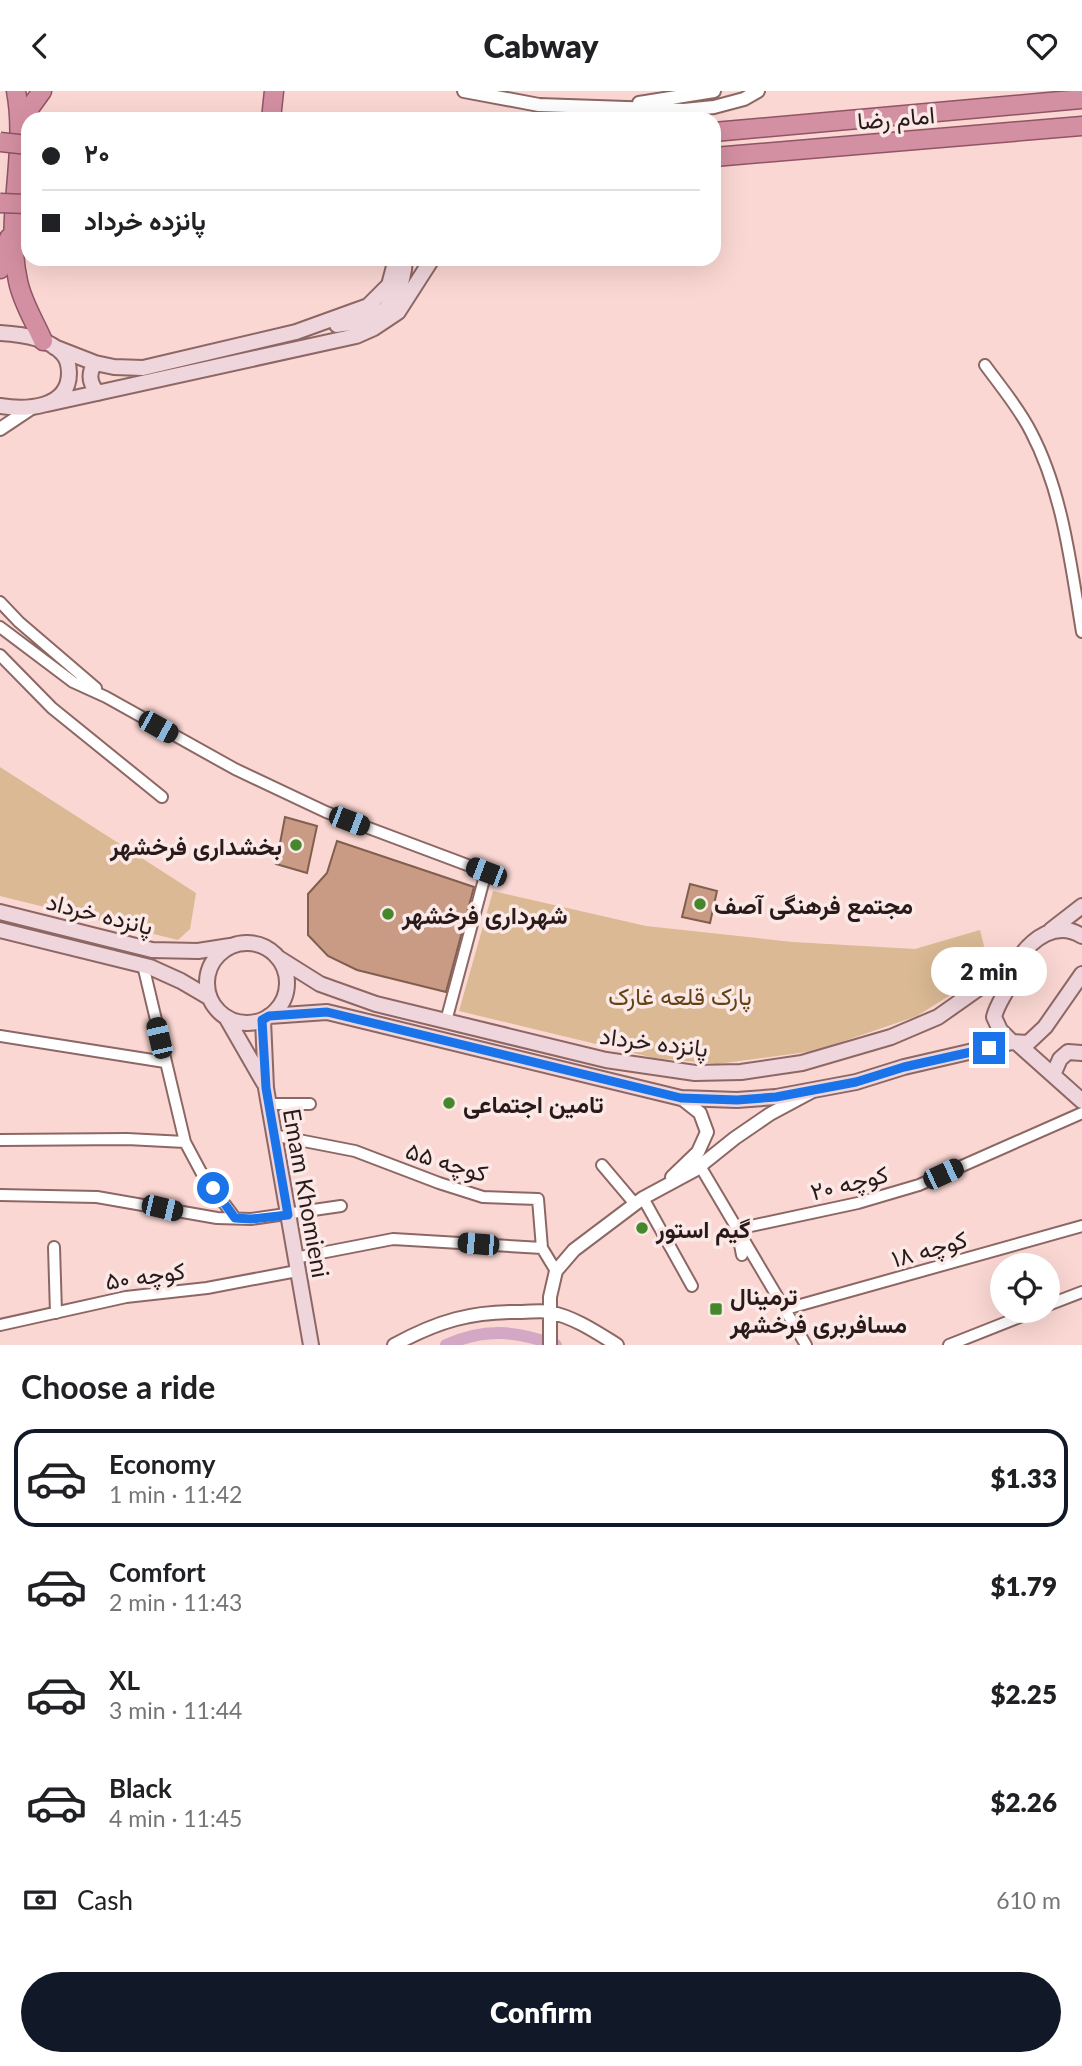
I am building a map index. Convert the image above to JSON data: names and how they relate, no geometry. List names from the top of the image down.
{
  "streets": {
    "highway": ["امام رضا"],
    "main road": ["پانزده خرداد", "Emam Khomieni"],
    "street": [
      "کوچه ۵۵",
      "کوچه ۲۰",
      "کوچه ۱۸",
      "کوچه ۵۰"
    ]
  },
  "crossings": [
    ["پانزده خرداد", "Emam Khomieni"],
    ["کوچه ۵۵", "Emam Khomieni"],
    ["کوچه ۵۵", "کوچه ۵۰"],
    ["Emam Khomieni", "کوچه ۵۰"]
  ],
  "parks": ["پارک قلعه غارک"],
  "places": {
    "other": [
      "بخشداری فرخشهر",
      "مجتمع فرهنگی آصف",
      "شهرداری فرخشهر",
      "تامین اجتماعی",
      "گیم استور"
    ],
    "transit": ["ترمینال مسافربری فرخشهر"]
  },
  "page": {
    "header": "Cabway",
    "banner": ["۲۰", "پانزده خرداد"],
    "bubble": "2 min",
    "heading": "Choose a ride",
    "list": [
      {
        "name": "Economy",
        "note": "1 min · 11:42",
        "value": "$1.33"
      },
      {
        "name": "Comfort",
        "note": "2 min · 11:43",
        "value": "$1.79"
      },
      {
        "name": "XL",
        "note": "3 min · 11:44",
        "value": "$2.25"
      },
      {
        "name": "Black",
        "note": "4 min · 11:45",
        "value": "$2.26"
      }
    ],
    "pay": ["Cash", "610 m"],
    "buttons": "Confirm"
  }
}
